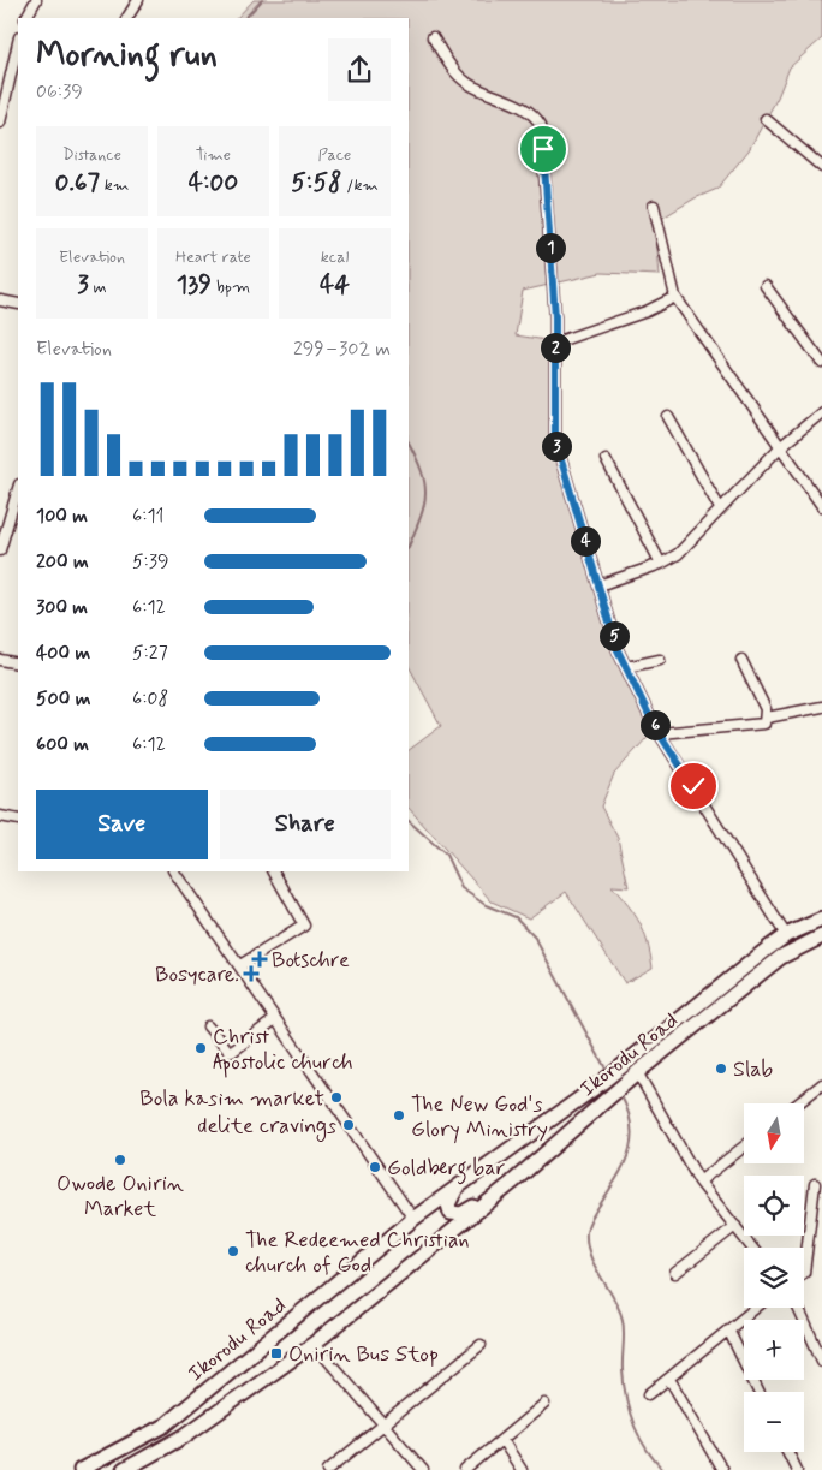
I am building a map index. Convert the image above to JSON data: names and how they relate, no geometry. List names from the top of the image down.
{
  "streets": {
    "highway": ["Ikorodu Road"]
  },
  "places": {
    "health": ["Botschre", "Bosycare."],
    "other": [
      "Christ Apostolic church",
      "Slab",
      "Bola kasim market",
      "The New God's Glory Ministry",
      "delite cravings",
      "Owode Onirin Market",
      "Goldberg bar",
      "The Redeemed Christian church of God"
    ],
    "transit": ["Onirin Bus Stop"]
  },
  "north": "bottom",
  "page": {
    "heading": ["Morning run", "06:39"],
    "stats": [
      ["Distance", "0.67 km"],
      ["Time", "4:00"],
      ["Pace", "5:58 /km"],
      ["Elevation", "3 m"],
      ["Heart rate", "139 bpm"],
      ["kcal", "44"]
    ],
    "pins": [
      "1",
      "2",
      "3",
      "4",
      "5",
      "6"
    ],
    "chart": ["Elevation", "299–302 m"],
    "list": [
      {
        "name": "100 m",
        "note": "6:11"
      },
      {
        "name": "200 m",
        "note": "5:39"
      },
      {
        "name": "300 m",
        "note": "6:12"
      },
      {
        "name": "400 m",
        "note": "5:27"
      },
      {
        "name": "500 m",
        "note": "6:08"
      },
      {
        "name": "600 m",
        "note": "6:12"
      }
    ],
    "buttons": ["Save", "Share"],
    "map_buttons": ["+", "−"]
  }
}
